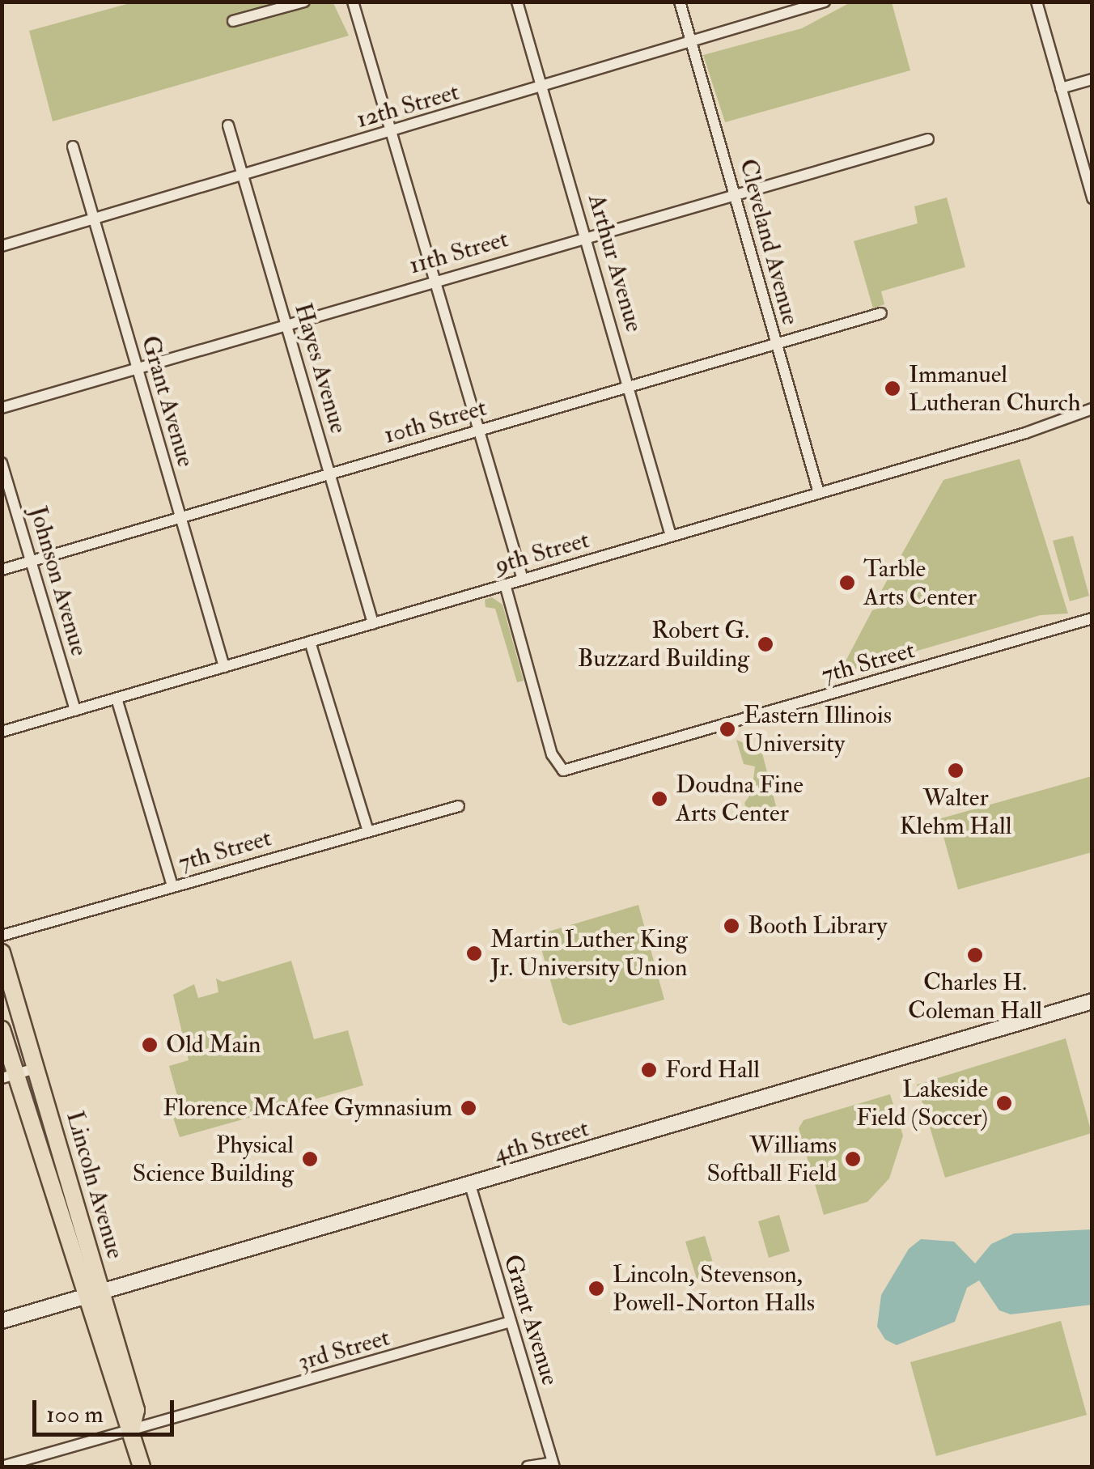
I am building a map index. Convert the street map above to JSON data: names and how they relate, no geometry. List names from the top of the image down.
{
  "streets": {
    "main road": ["Lincoln Avenue"],
    "street": [
      "12th Street",
      "Cleveland Avenue",
      "11th Street",
      "Arthur Avenue",
      "Hayes Avenue",
      "Grant Avenue",
      "10th Street",
      "9th Street",
      "Johnson Avenue",
      "7th Street",
      "4th Street",
      "3rd Street"
    ]
  },
  "crossings": [
    ["12th Street", "Cleveland Avenue"],
    ["12th Street", "Arthur Avenue"],
    ["12th Street", "Hayes Avenue"],
    ["12th Street", "Grant Avenue"],
    ["Cleveland Avenue", "11th Street"],
    ["Cleveland Avenue", "10th Street"],
    ["Cleveland Avenue", "9th Street"],
    ["11th Street", "Arthur Avenue"],
    ["11th Street", "Hayes Avenue"],
    ["11th Street", "Grant Avenue"],
    ["Arthur Avenue", "10th Street"],
    ["Arthur Avenue", "9th Street"],
    ["Hayes Avenue", "10th Street"],
    ["Hayes Avenue", "9th Street"],
    ["Grant Avenue", "10th Street"],
    ["Grant Avenue", "9th Street"],
    ["Grant Avenue", "4th Street"],
    ["Grant Avenue", "3rd Street"],
    ["10th Street", "Johnson Avenue"],
    ["9th Street", "Johnson Avenue"],
    ["9th Street", "7th Street"],
    ["4th Street", "Lincoln Avenue"],
    ["Lincoln Avenue", "3rd Street"]
  ],
  "places": [
    "Immanuel Lutheran Church",
    "Tarble Arts Center",
    "Robert G. Buzzard Building",
    "Eastern Illinois University",
    "Walter Klehm Hall",
    "Doudna Fine Arts Center",
    "Booth Library",
    "Martin Luther King Jr. University Union",
    "Charles H. Coleman Hall",
    "Old Main",
    "Ford Hall",
    "Lakeside Field (Soccer)",
    "Florence McAfee Gymnasium",
    "Physical Science Building",
    "Williams Softball Field",
    "Lincoln, Stevenson, Powell-Norton Halls"
  ],
  "scale_bar": "100 m"
}
